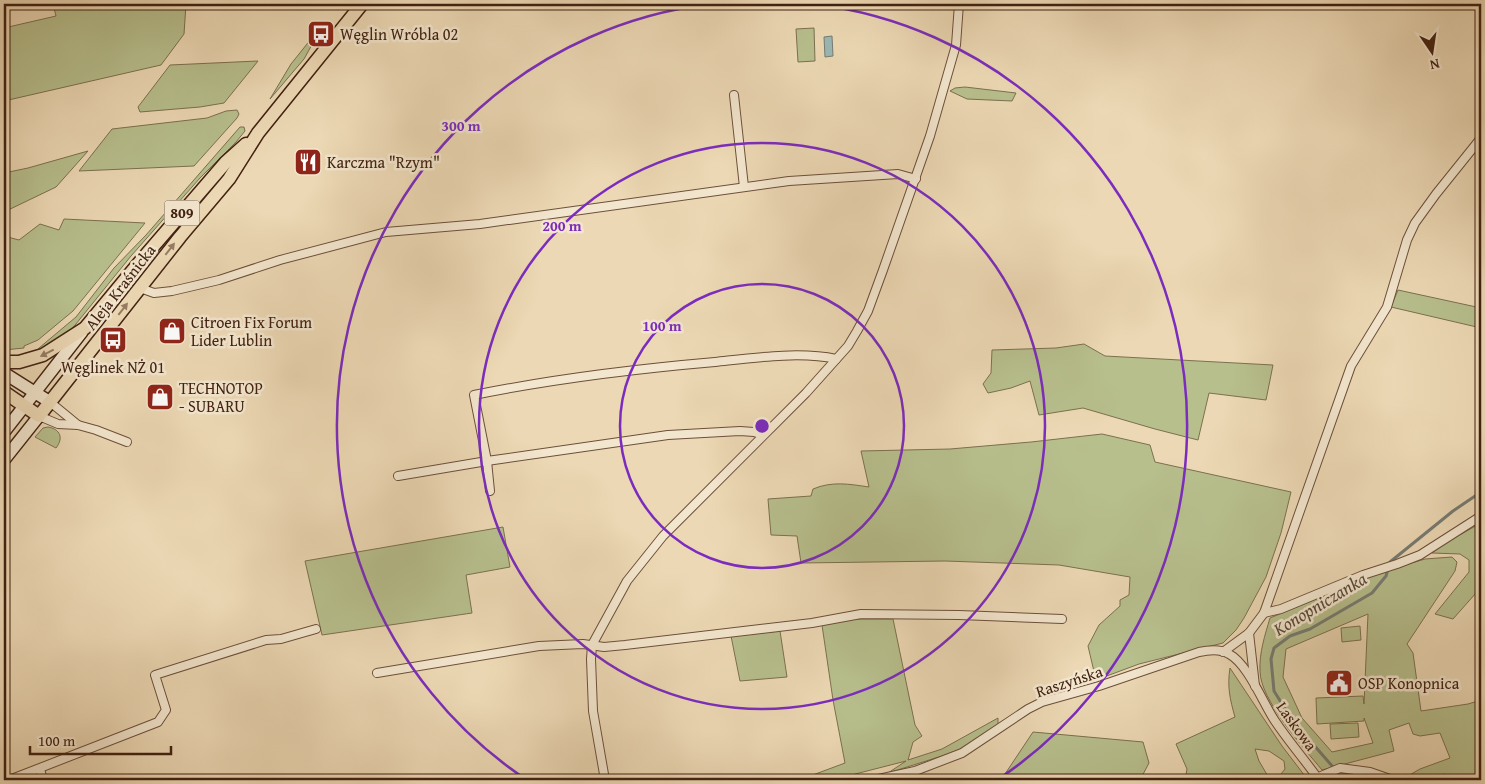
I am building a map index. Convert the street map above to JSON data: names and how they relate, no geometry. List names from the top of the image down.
{
  "streets": {
    "main road": ["809", "Aleja Kraśnicka"],
    "street": ["Raszyńska", "Laskowa"]
  },
  "crossings": [
    ["Raszyńska", "Laskowa"]
  ],
  "water": ["Konopniczanka"],
  "places": {
    "bus stop": ["Węglin Wróbla 02", "Węglinek NŻ 01"],
    "restaurant": ["Karczma \"Rzym\""],
    "shop": ["Citroen Fix Forum Lider Lublin", "TECHNOTOP - SUBARU"],
    "public building": ["OSP Konopnica"]
  },
  "scale_bar": "100 m",
  "north": "bottom",
  "rings": ["300 m", "200 m", "100 m"]
}
